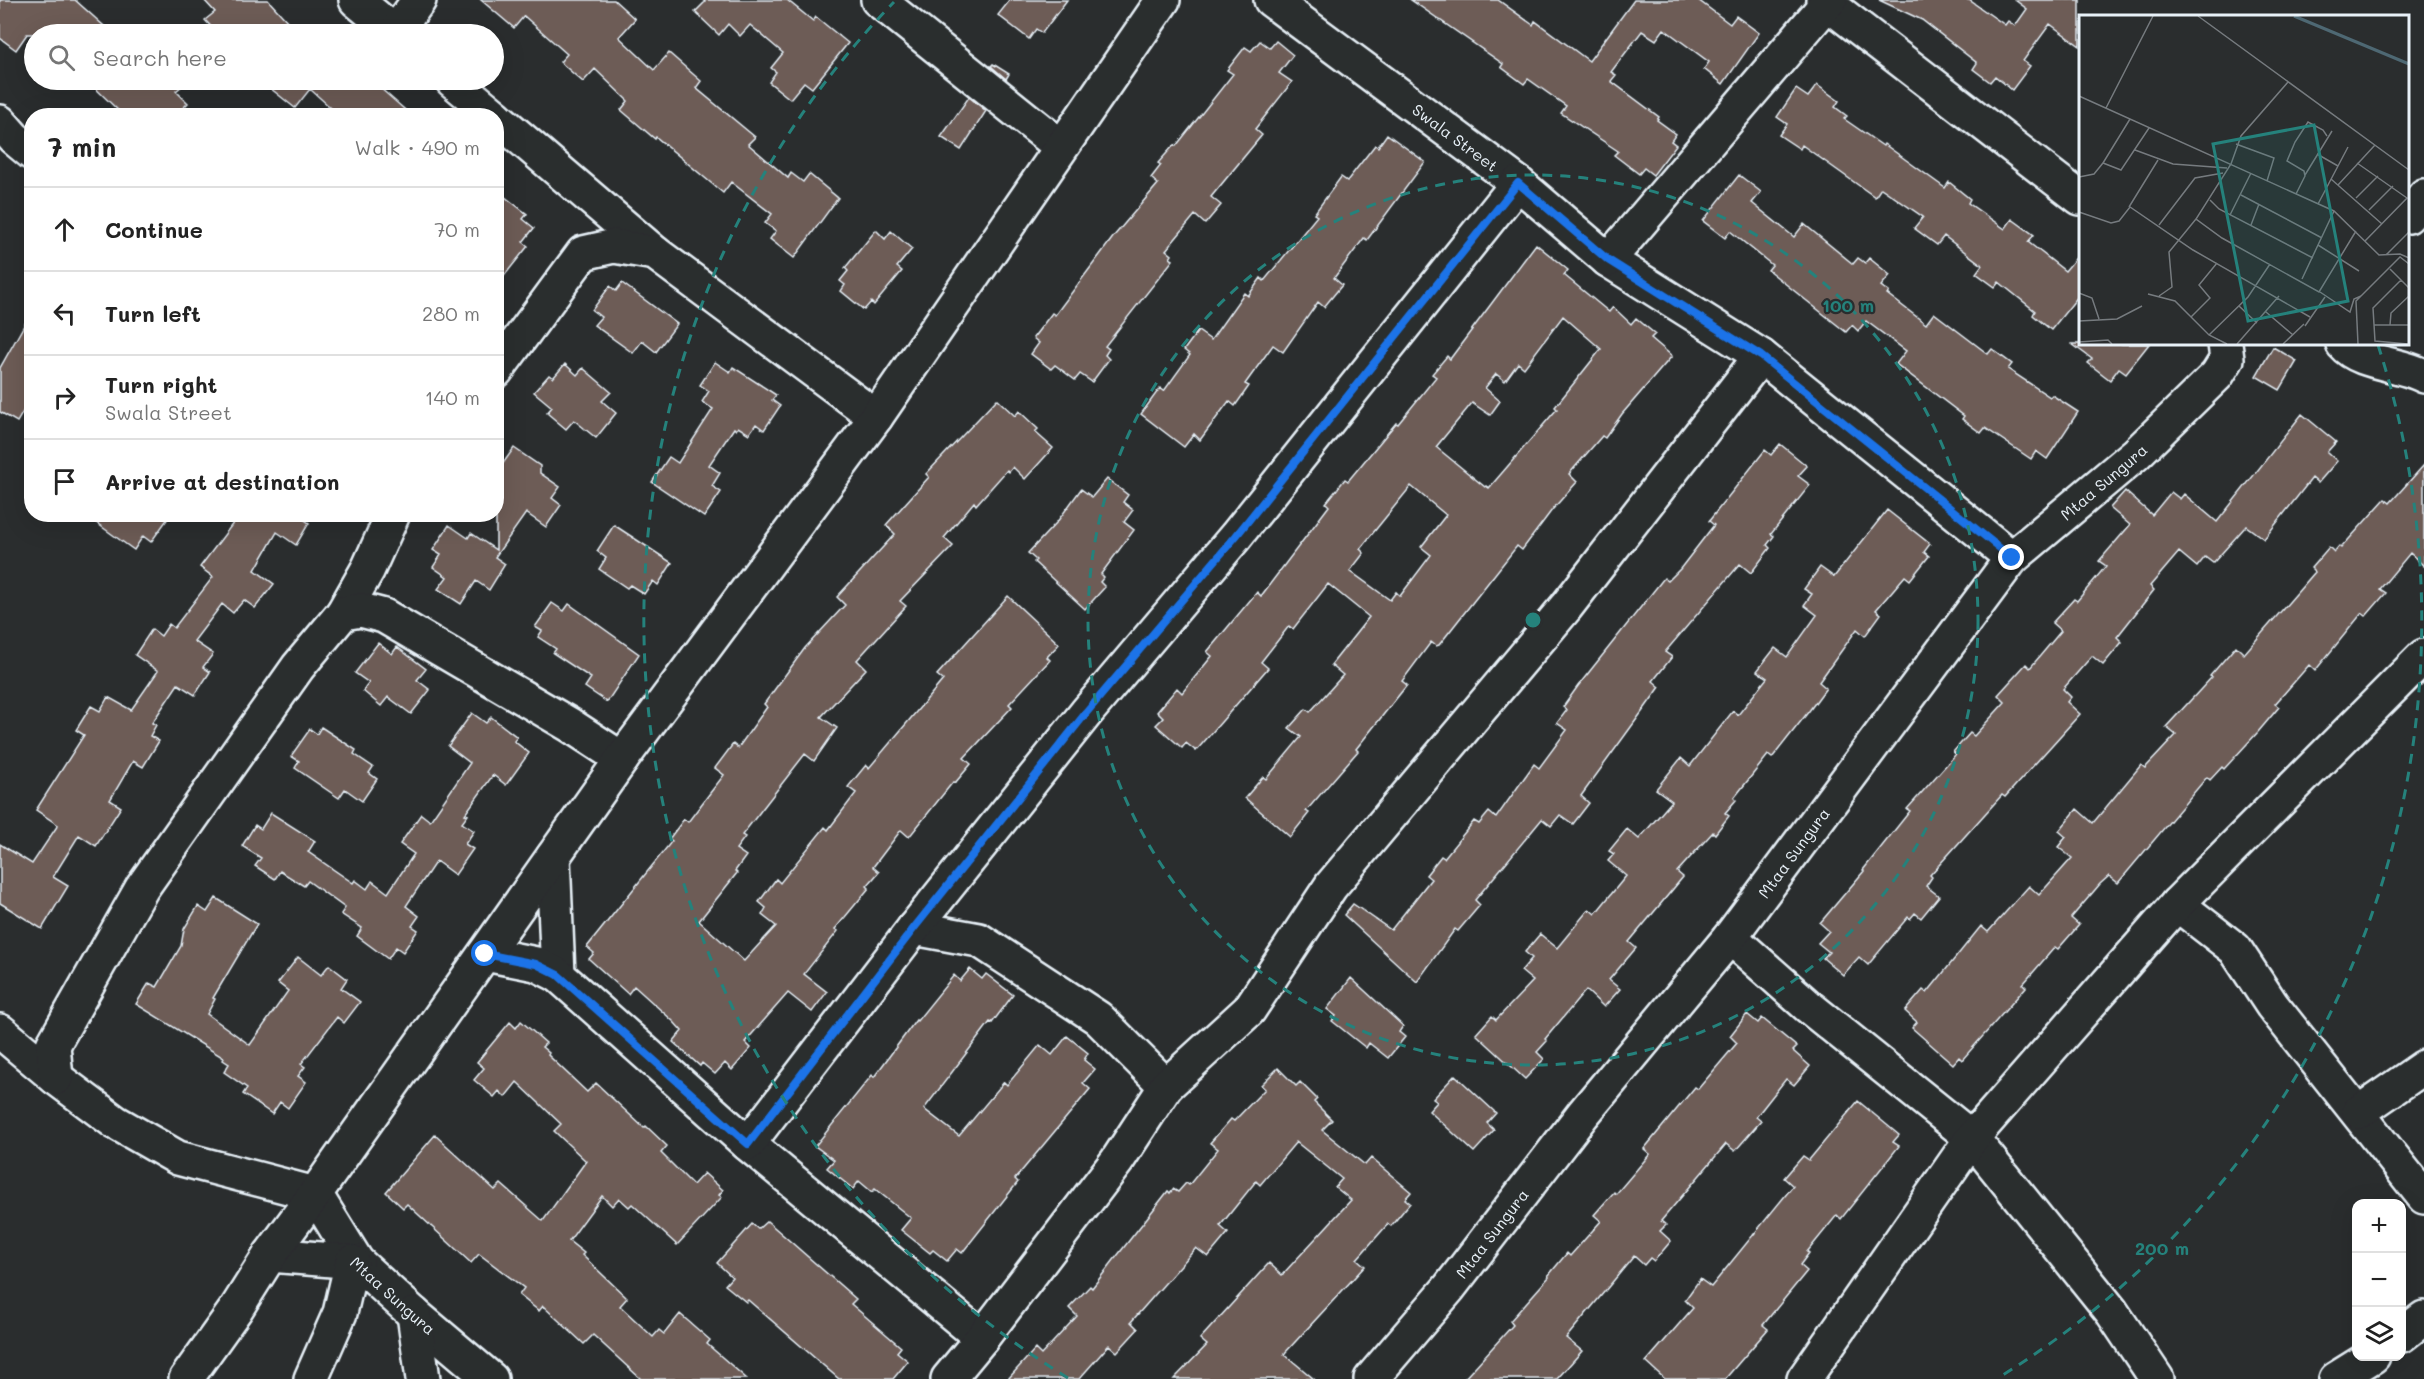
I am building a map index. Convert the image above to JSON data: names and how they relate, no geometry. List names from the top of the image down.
{
  "streets": {
    "street": ["Swala Street", "Mtaa Sungura"]
  },
  "crossings": [
    ["Swala Street", "Mtaa Sungura"]
  ],
  "page": {
    "search": "Search here",
    "heading": ["7 min", "Walk · 490 m"],
    "list": [
      ["Continue", "70 m"],
      ["Turn left", "280 m"],
      ["Turn right", "Swala Street", "140 m"],
      "Arrive at destination"
    ],
    "map_buttons": ["+", "−"]
  },
  "rings": ["100 m", "200 m"]
}
